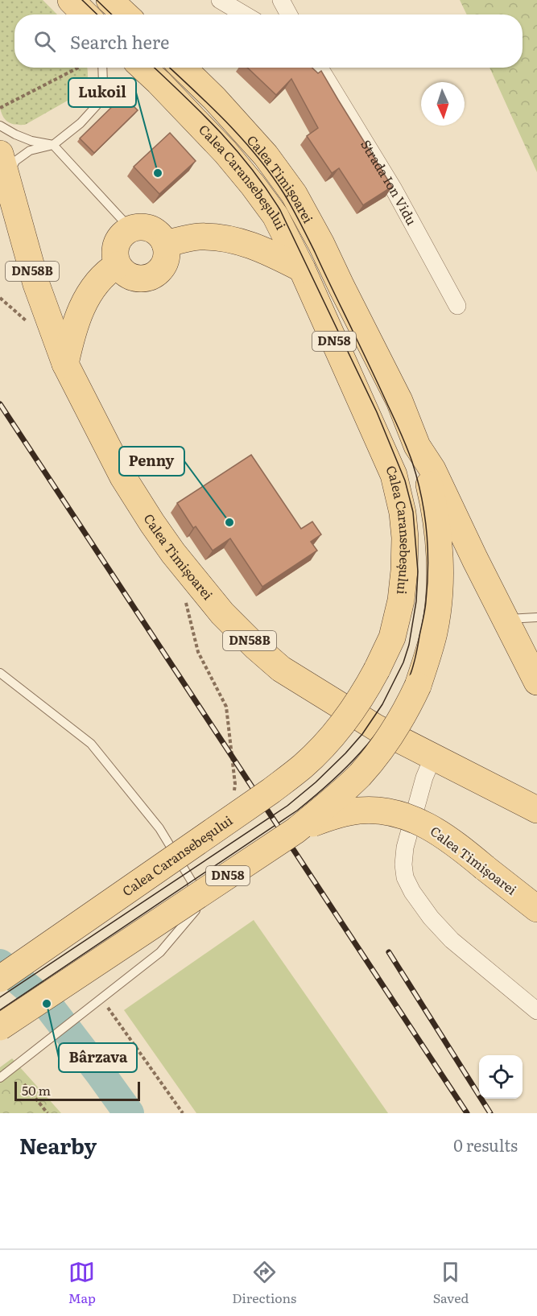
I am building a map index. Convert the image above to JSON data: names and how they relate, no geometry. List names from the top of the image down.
{
  "streets": {
    "main road": [
      "Calea Caransebeșului",
      "Calea Timișoarei",
      "DN58B",
      "DN58"
    ],
    "street": ["Strada Ion Vidu"]
  },
  "crossings": [
    ["Calea Timișoarei", "DN58"]
  ],
  "places": ["Lukoil", "Penny", "Bârzava"],
  "scale_bar": "50 m",
  "north": "bottom",
  "page": {
    "search": "Search here",
    "scale": "50 m",
    "heading": ["Nearby", "0 results"],
    "nav": ["Map", "Directions", "Saved"]
  }
}
